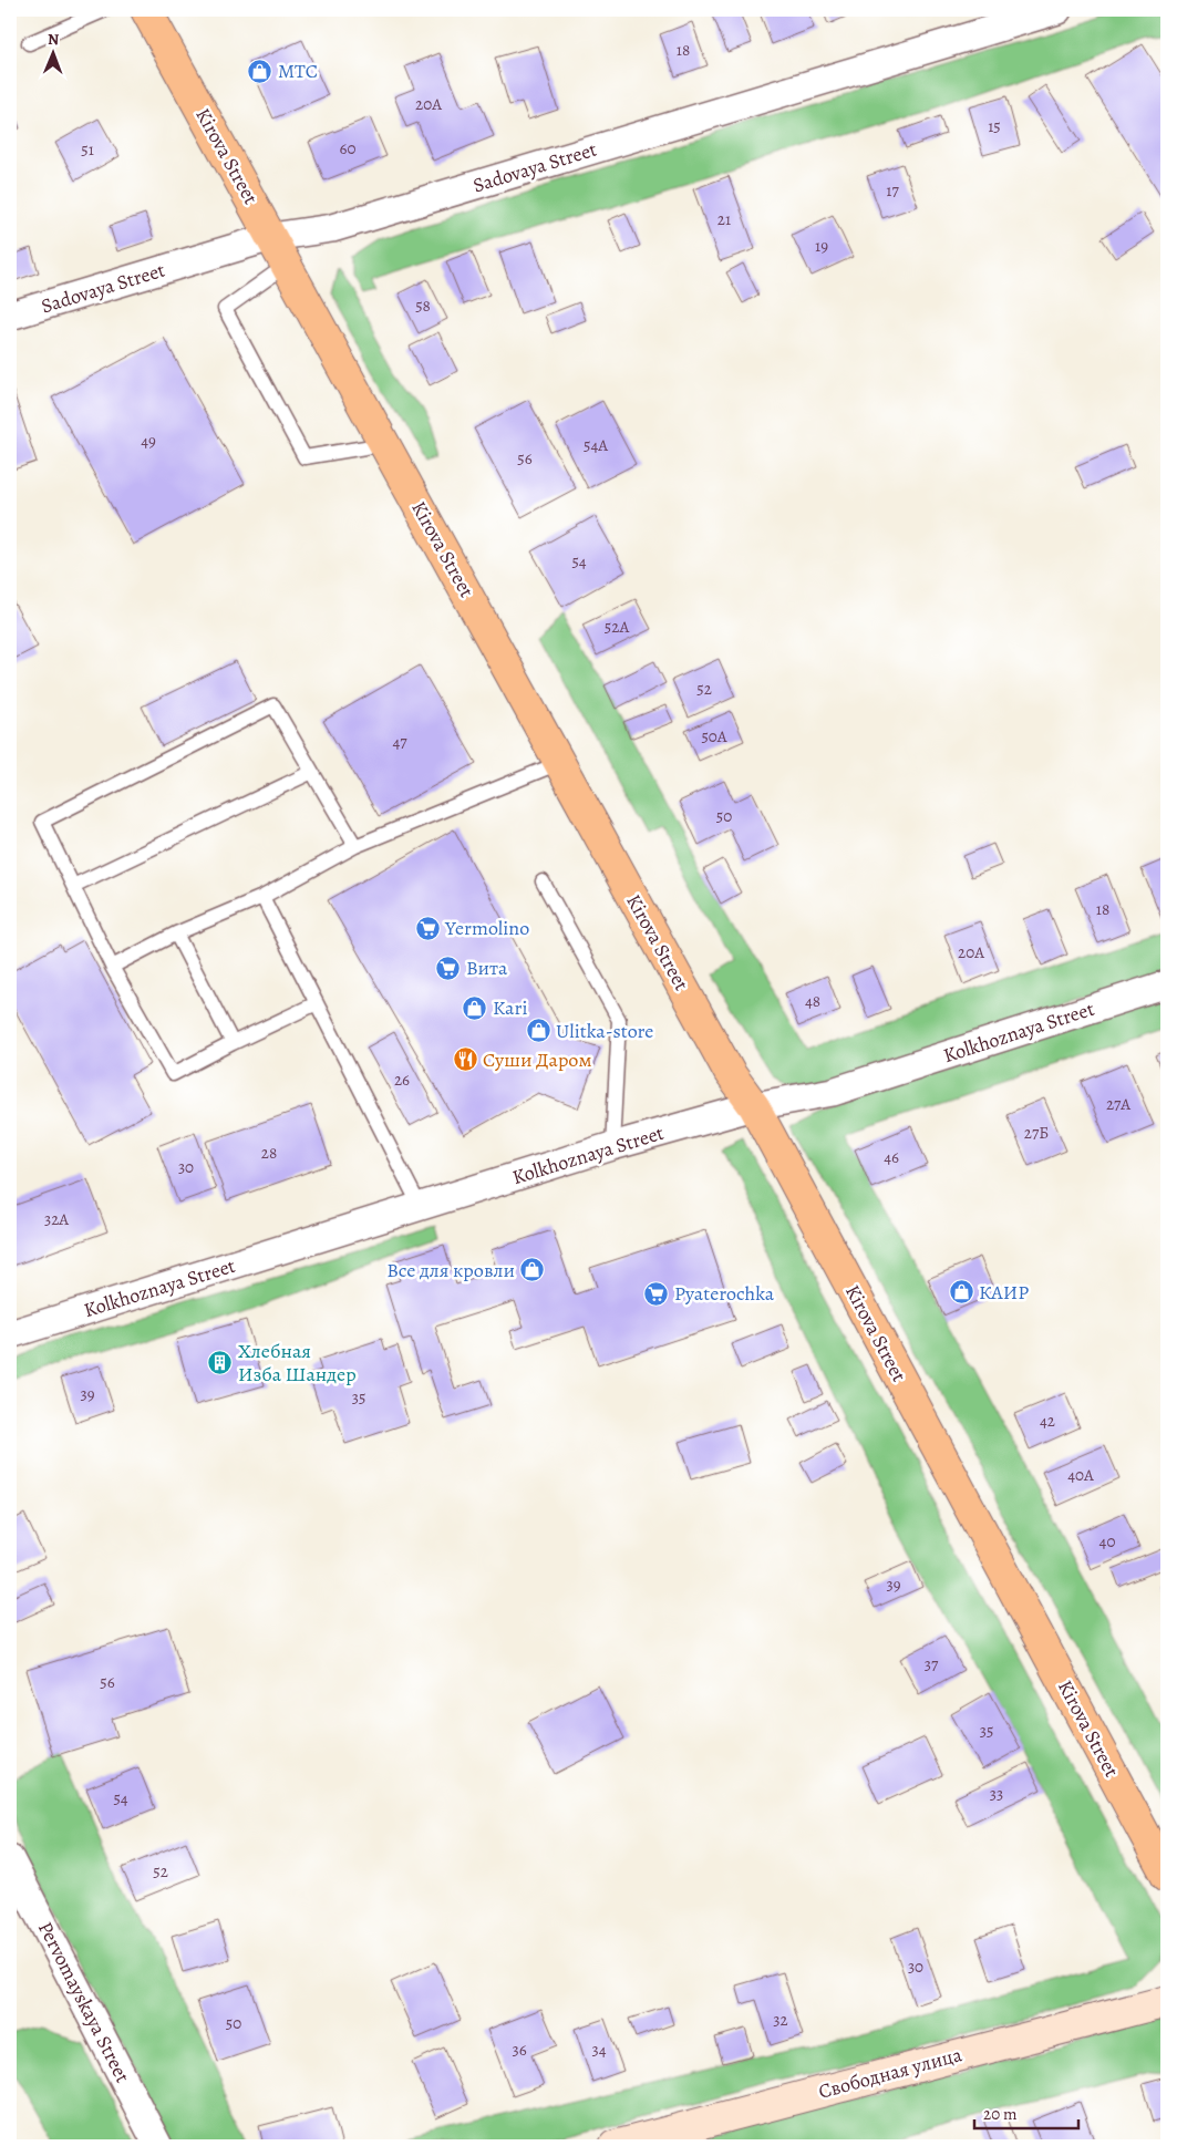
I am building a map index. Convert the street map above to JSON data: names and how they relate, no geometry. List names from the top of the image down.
{
  "streets": {
    "main road": ["Kirova Street"],
    "street": [
      "Sadovaya Street",
      "Kolkhoznaya Street",
      "Pervomayskaya Street",
      "Свободная улица"
    ]
  },
  "crossings": [
    ["Kirova Street", "Sadovaya Street"],
    ["Kirova Street", "Kolkhoznaya Street"]
  ],
  "places": {
    "shop": [
      "МТС",
      "Kari",
      "Ulitka-store",
      "Все для кровли",
      "КАИР"
    ],
    "supermarket": ["Yermolino", "Вита", "Pyaterochka"],
    "restaurant": ["Суши Даром"],
    "building": ["Хлебная Изба Шандер"]
  },
  "house_numbers": [
    "18",
    "20А",
    "15",
    "60",
    "51",
    "17",
    "21",
    "19",
    "58",
    "49",
    "54А",
    "56",
    "54",
    "52А",
    "52",
    "50А",
    "47",
    "50",
    "18",
    "20А",
    "48",
    "26",
    "27А",
    "27Б",
    "28",
    "46",
    "30",
    "32А",
    "39",
    "35",
    "42",
    "40А",
    "40",
    "39",
    "37",
    "56",
    "35",
    "33",
    "54",
    "52",
    "30",
    "32",
    "50",
    "36",
    "34"
  ],
  "scale_bar": "20 m",
  "north": "top"
}
